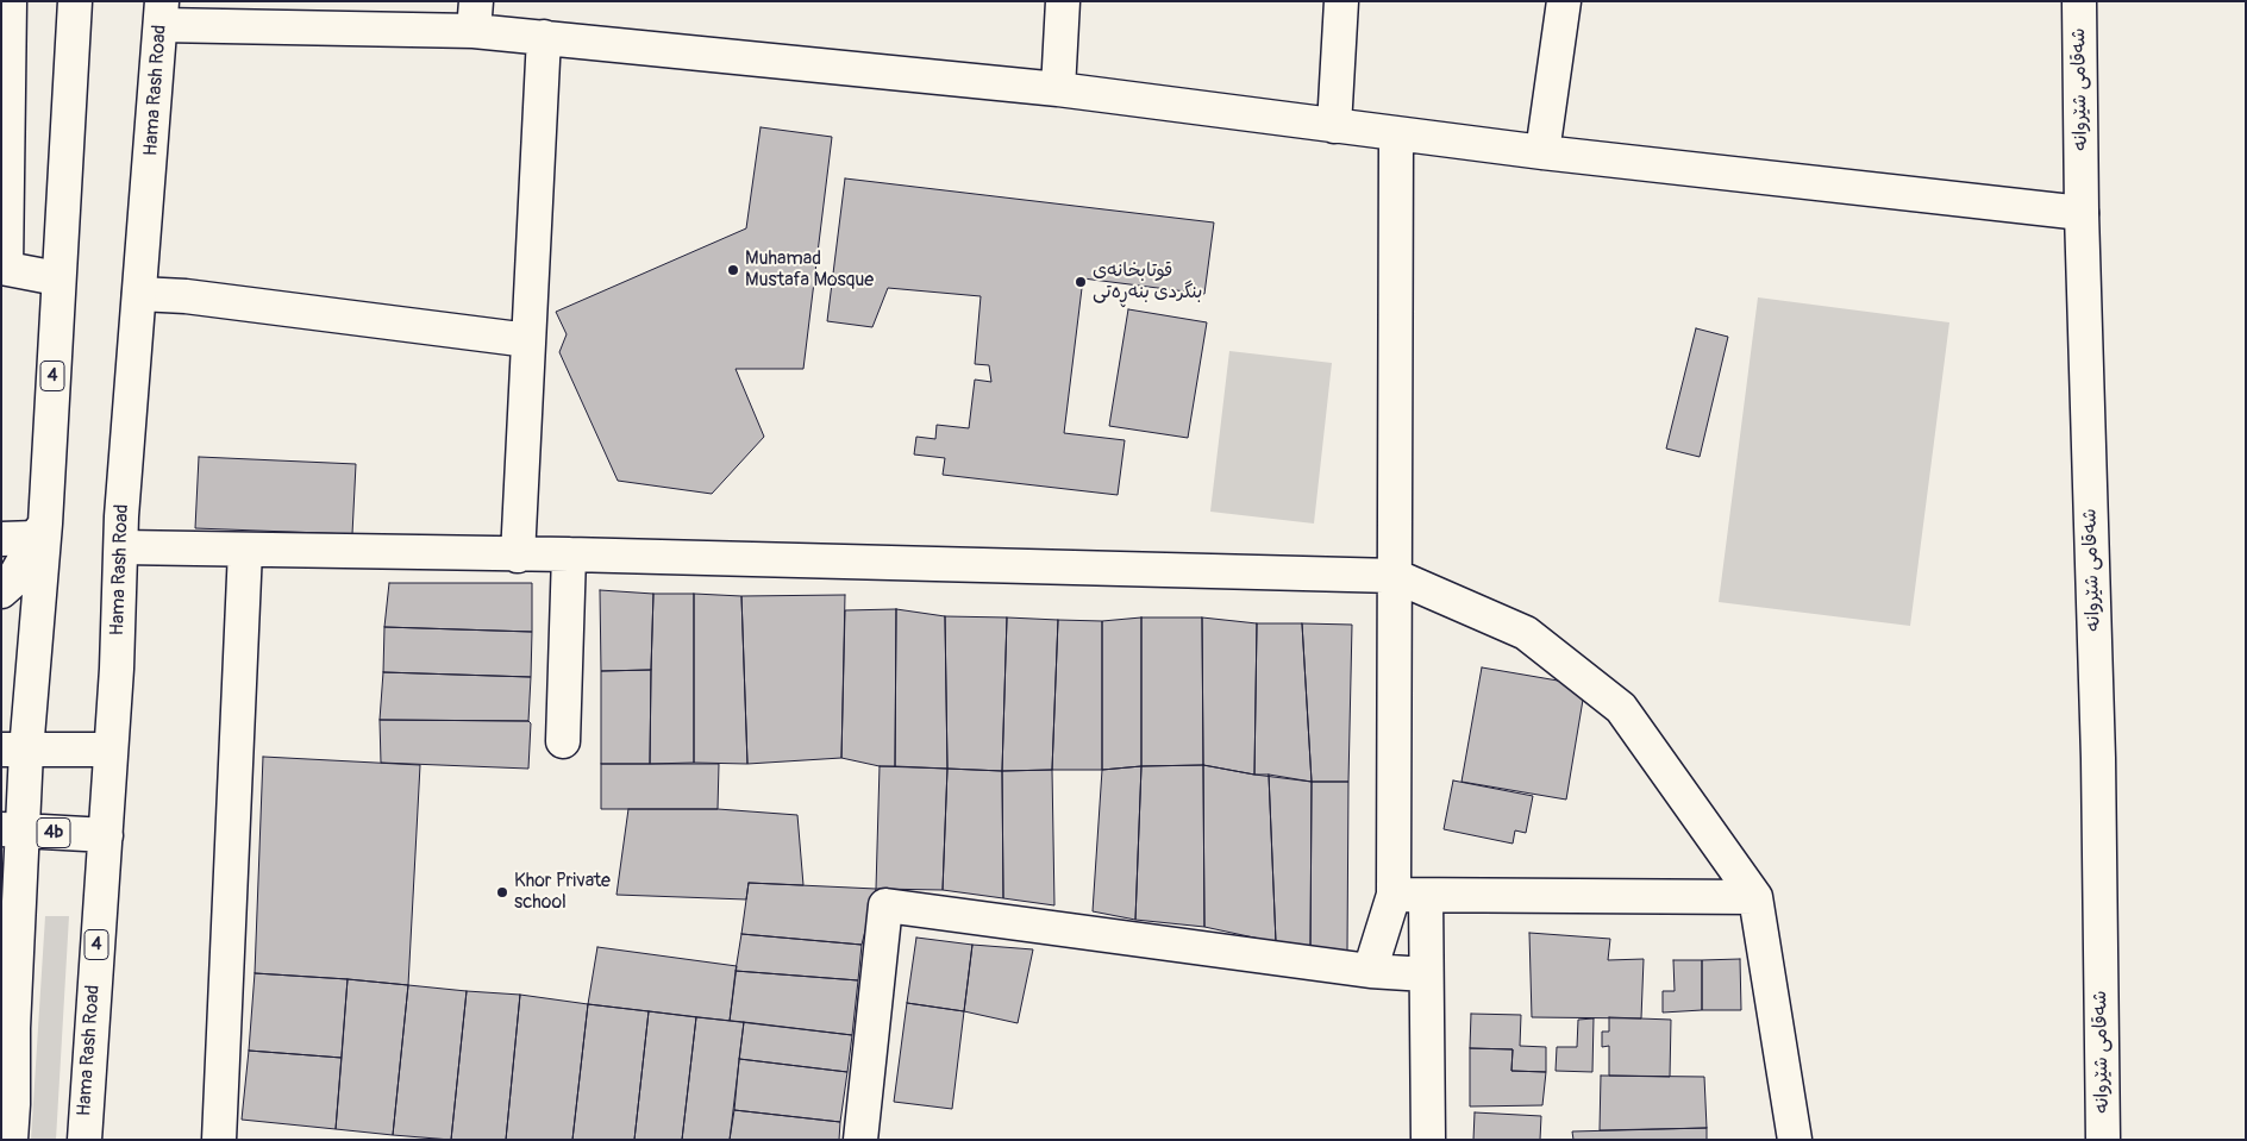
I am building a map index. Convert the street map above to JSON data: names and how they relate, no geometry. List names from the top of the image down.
{
  "streets": {
    "main road": [
      "شەقامی شێروانە",
      "Hama Rash Road",
      "4",
      "4b"
    ]
  },
  "crossings": [
    ["Hama Rash Road", "4b"],
    ["4", "4b"]
  ],
  "places": ["Muhamad Mustafa Mosque", "قوتابخانەی بنگردی بنەڕەتی", "Khor Private school"]
}
